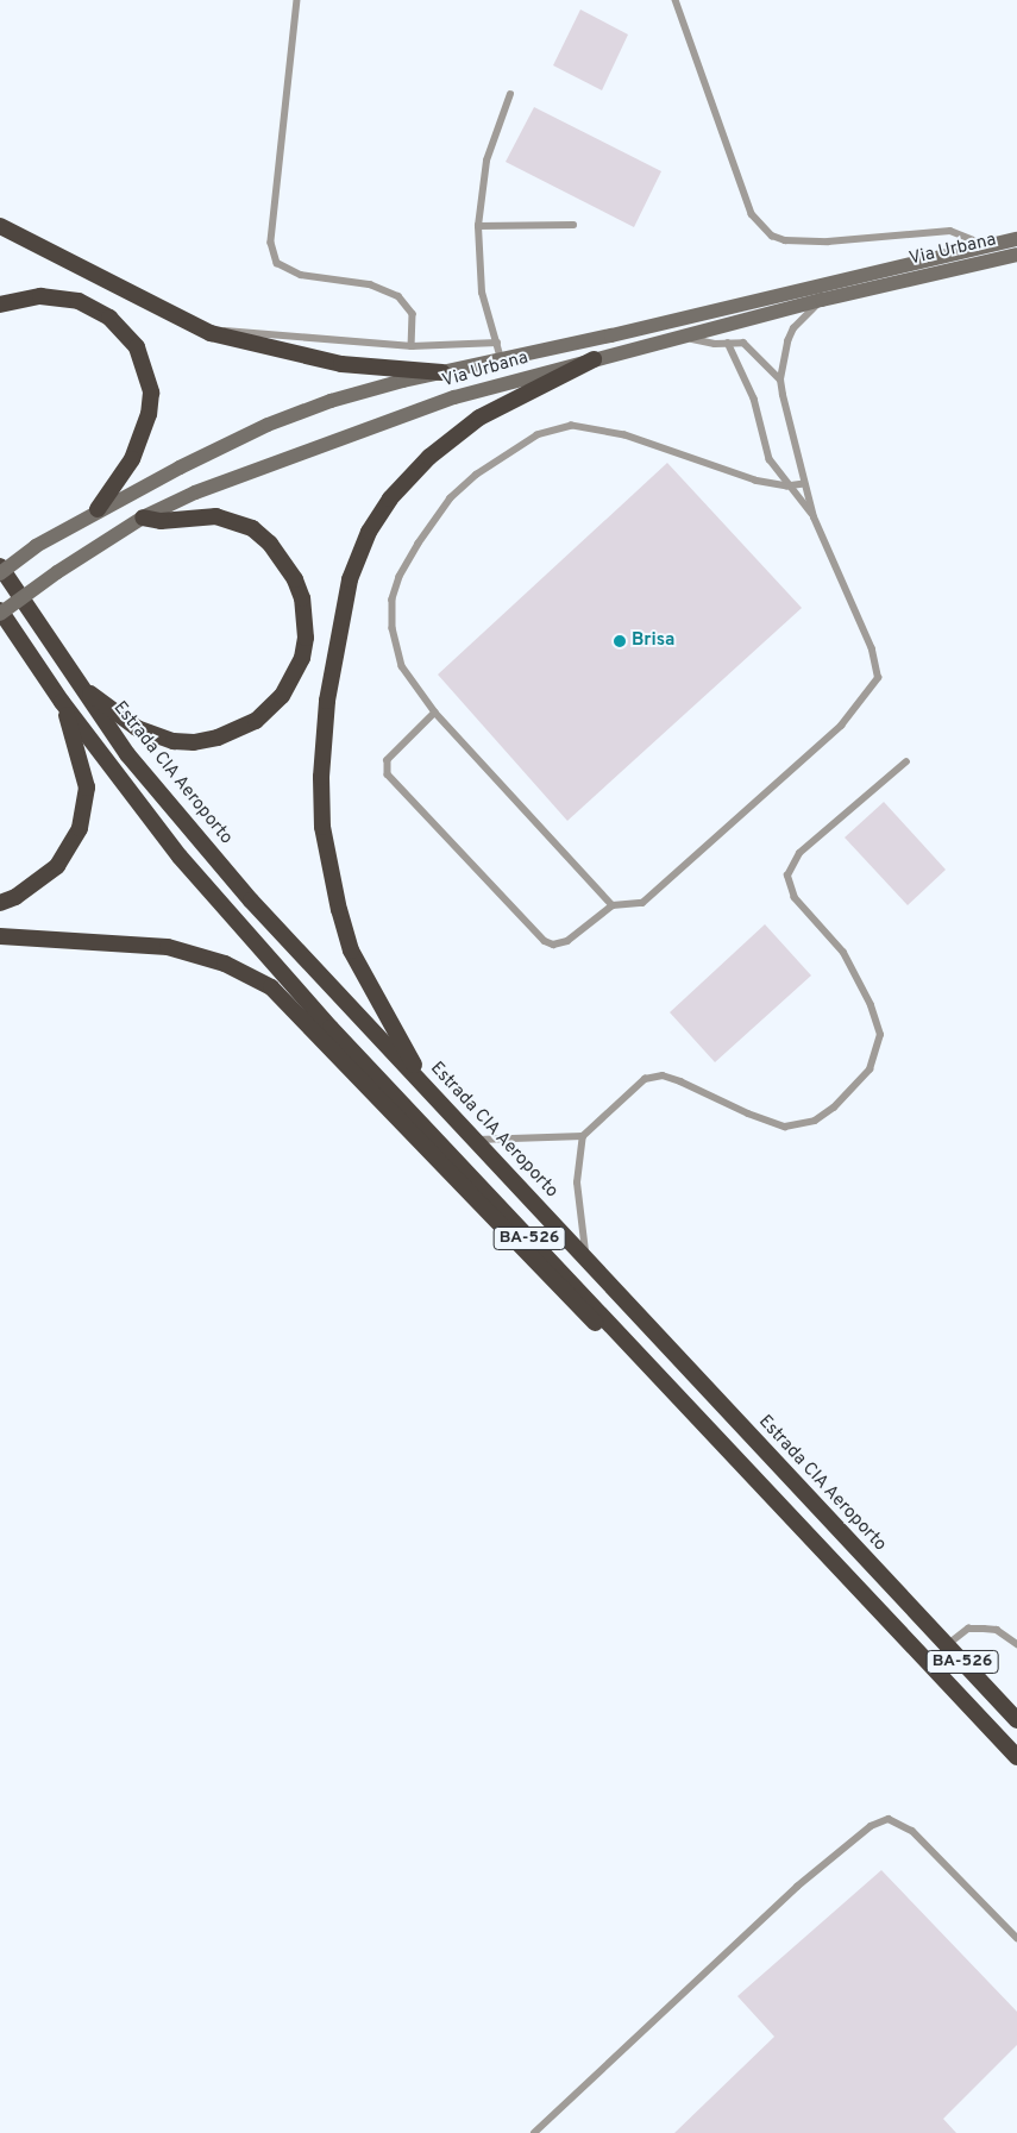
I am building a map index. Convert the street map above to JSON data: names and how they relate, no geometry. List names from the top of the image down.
{
  "streets": {
    "highway": ["Estrada CIA Aeroporto", "BA-526"],
    "main road": ["Via Urbana"]
  },
  "crossings": [
    ["Via Urbana", "BA-526"]
  ],
  "places": ["Brisa"]
}
